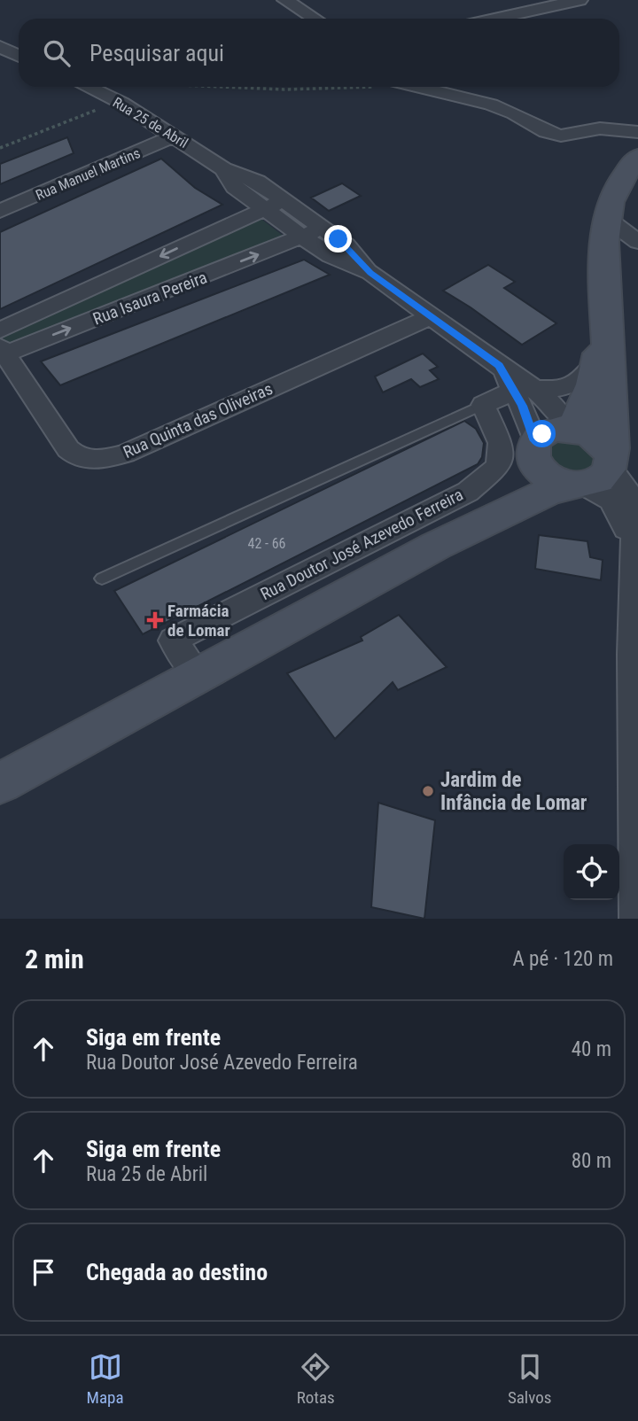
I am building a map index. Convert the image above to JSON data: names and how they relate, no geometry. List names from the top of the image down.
{
  "streets": {
    "main road": ["Rua Doutor José Azevedo Ferreira"],
    "street": [
      "Rua 25 de Abril",
      "Rua Manuel Martins",
      "Rua Isaura Pereira",
      "Rua Quinta das Oliveiras"
    ]
  },
  "crossings": [
    ["Rua 25 de Abril", "Rua Manuel Martins"],
    ["Rua 25 de Abril", "Rua Isaura Pereira"],
    ["Rua 25 de Abril", "Rua Quinta das Oliveiras"],
    ["Rua Isaura Pereira", "Rua Quinta das Oliveiras"]
  ],
  "places": {
    "health": ["Farmácia de Lomar"],
    "other": ["Jardim de Infância de Lomar"]
  },
  "house_numbers": ["42 - 66"],
  "page": {
    "search": "Pesquisar aqui",
    "heading": ["2 min", "A pé · 120 m"],
    "list": [
      ["Siga em frente", "Rua Doutor José Azevedo Ferreira", "40 m"],
      ["Siga em frente", "Rua 25 de Abril", "80 m"],
      "Chegada ao destino"
    ],
    "nav": ["Mapa", "Rotas", "Salvos"]
  }
}
